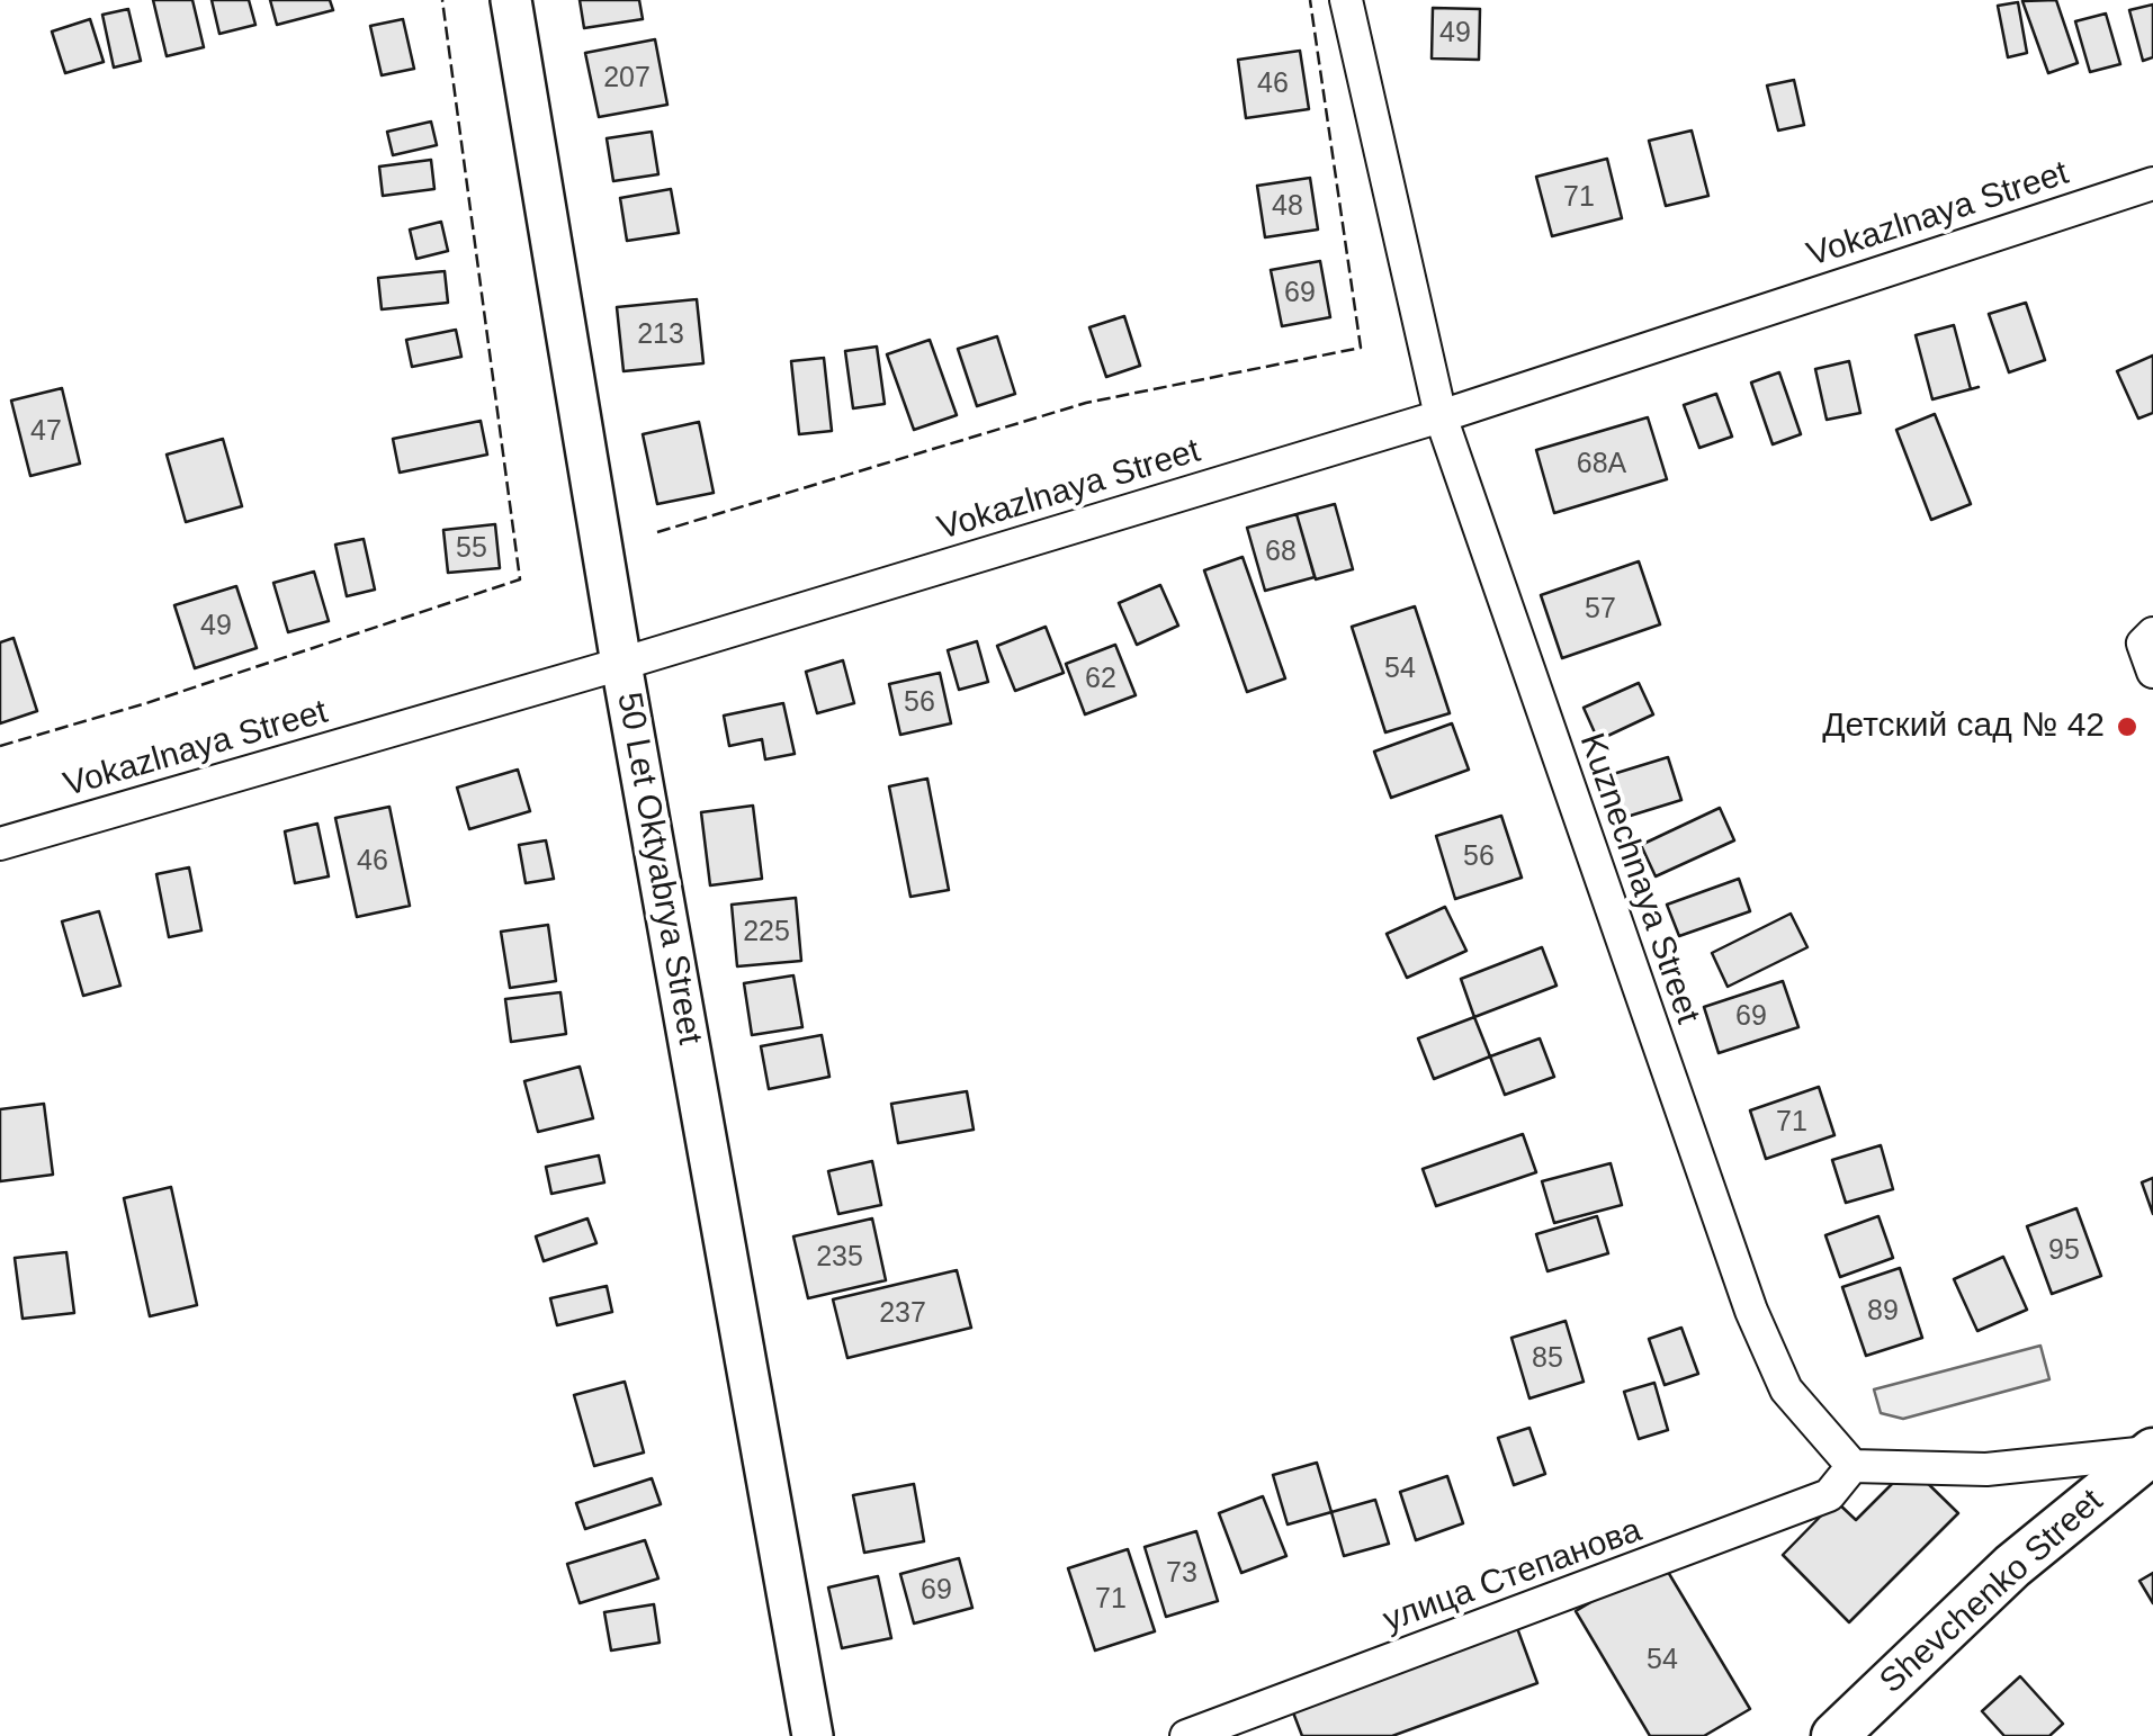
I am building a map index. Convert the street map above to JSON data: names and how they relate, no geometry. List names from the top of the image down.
{
  "streets": {
    "main road": ["Shevchenko Street"],
    "street": [
      "Vokazlnaya Street",
      "50 Let Oktyabrya Street",
      "Kuznechnaya Street",
      "улица Степанова"
    ]
  },
  "crossings": [
    ["Vokazlnaya Street", "50 Let Oktyabrya Street"],
    ["Vokazlnaya Street", "Kuznechnaya Street"],
    ["Kuznechnaya Street", "улица Степанова"]
  ],
  "places": ["Детский сад № 42"],
  "house_numbers": [
    "49",
    "207",
    "46",
    "71",
    "48",
    "69",
    "213",
    "47",
    "68А",
    "55",
    "68",
    "57",
    "49",
    "54",
    "62",
    "56",
    "56",
    "46",
    "225",
    "69",
    "71",
    "95",
    "235",
    "89",
    "237",
    "85",
    "73",
    "69",
    "71",
    "54"
  ]
}
